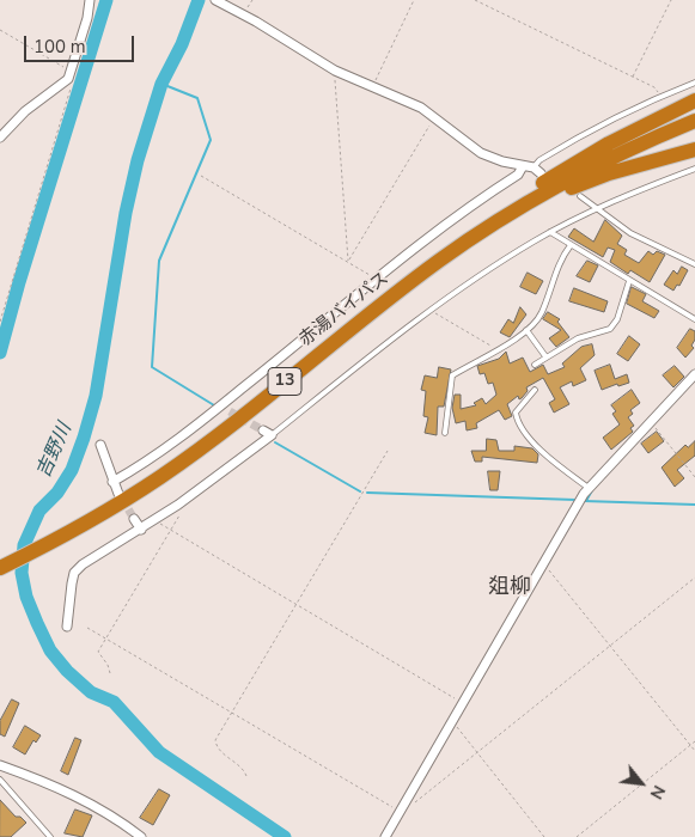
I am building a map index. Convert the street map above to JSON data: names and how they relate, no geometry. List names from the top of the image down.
{
  "streets": {
    "highway": ["赤湯バイパス", "13"]
  },
  "crossings": [
    ["赤湯バイパス", "13"]
  ],
  "districts": ["爼柳"],
  "water": ["吉野川"],
  "scale_bar": "100 m",
  "north": "bottom right"
}
